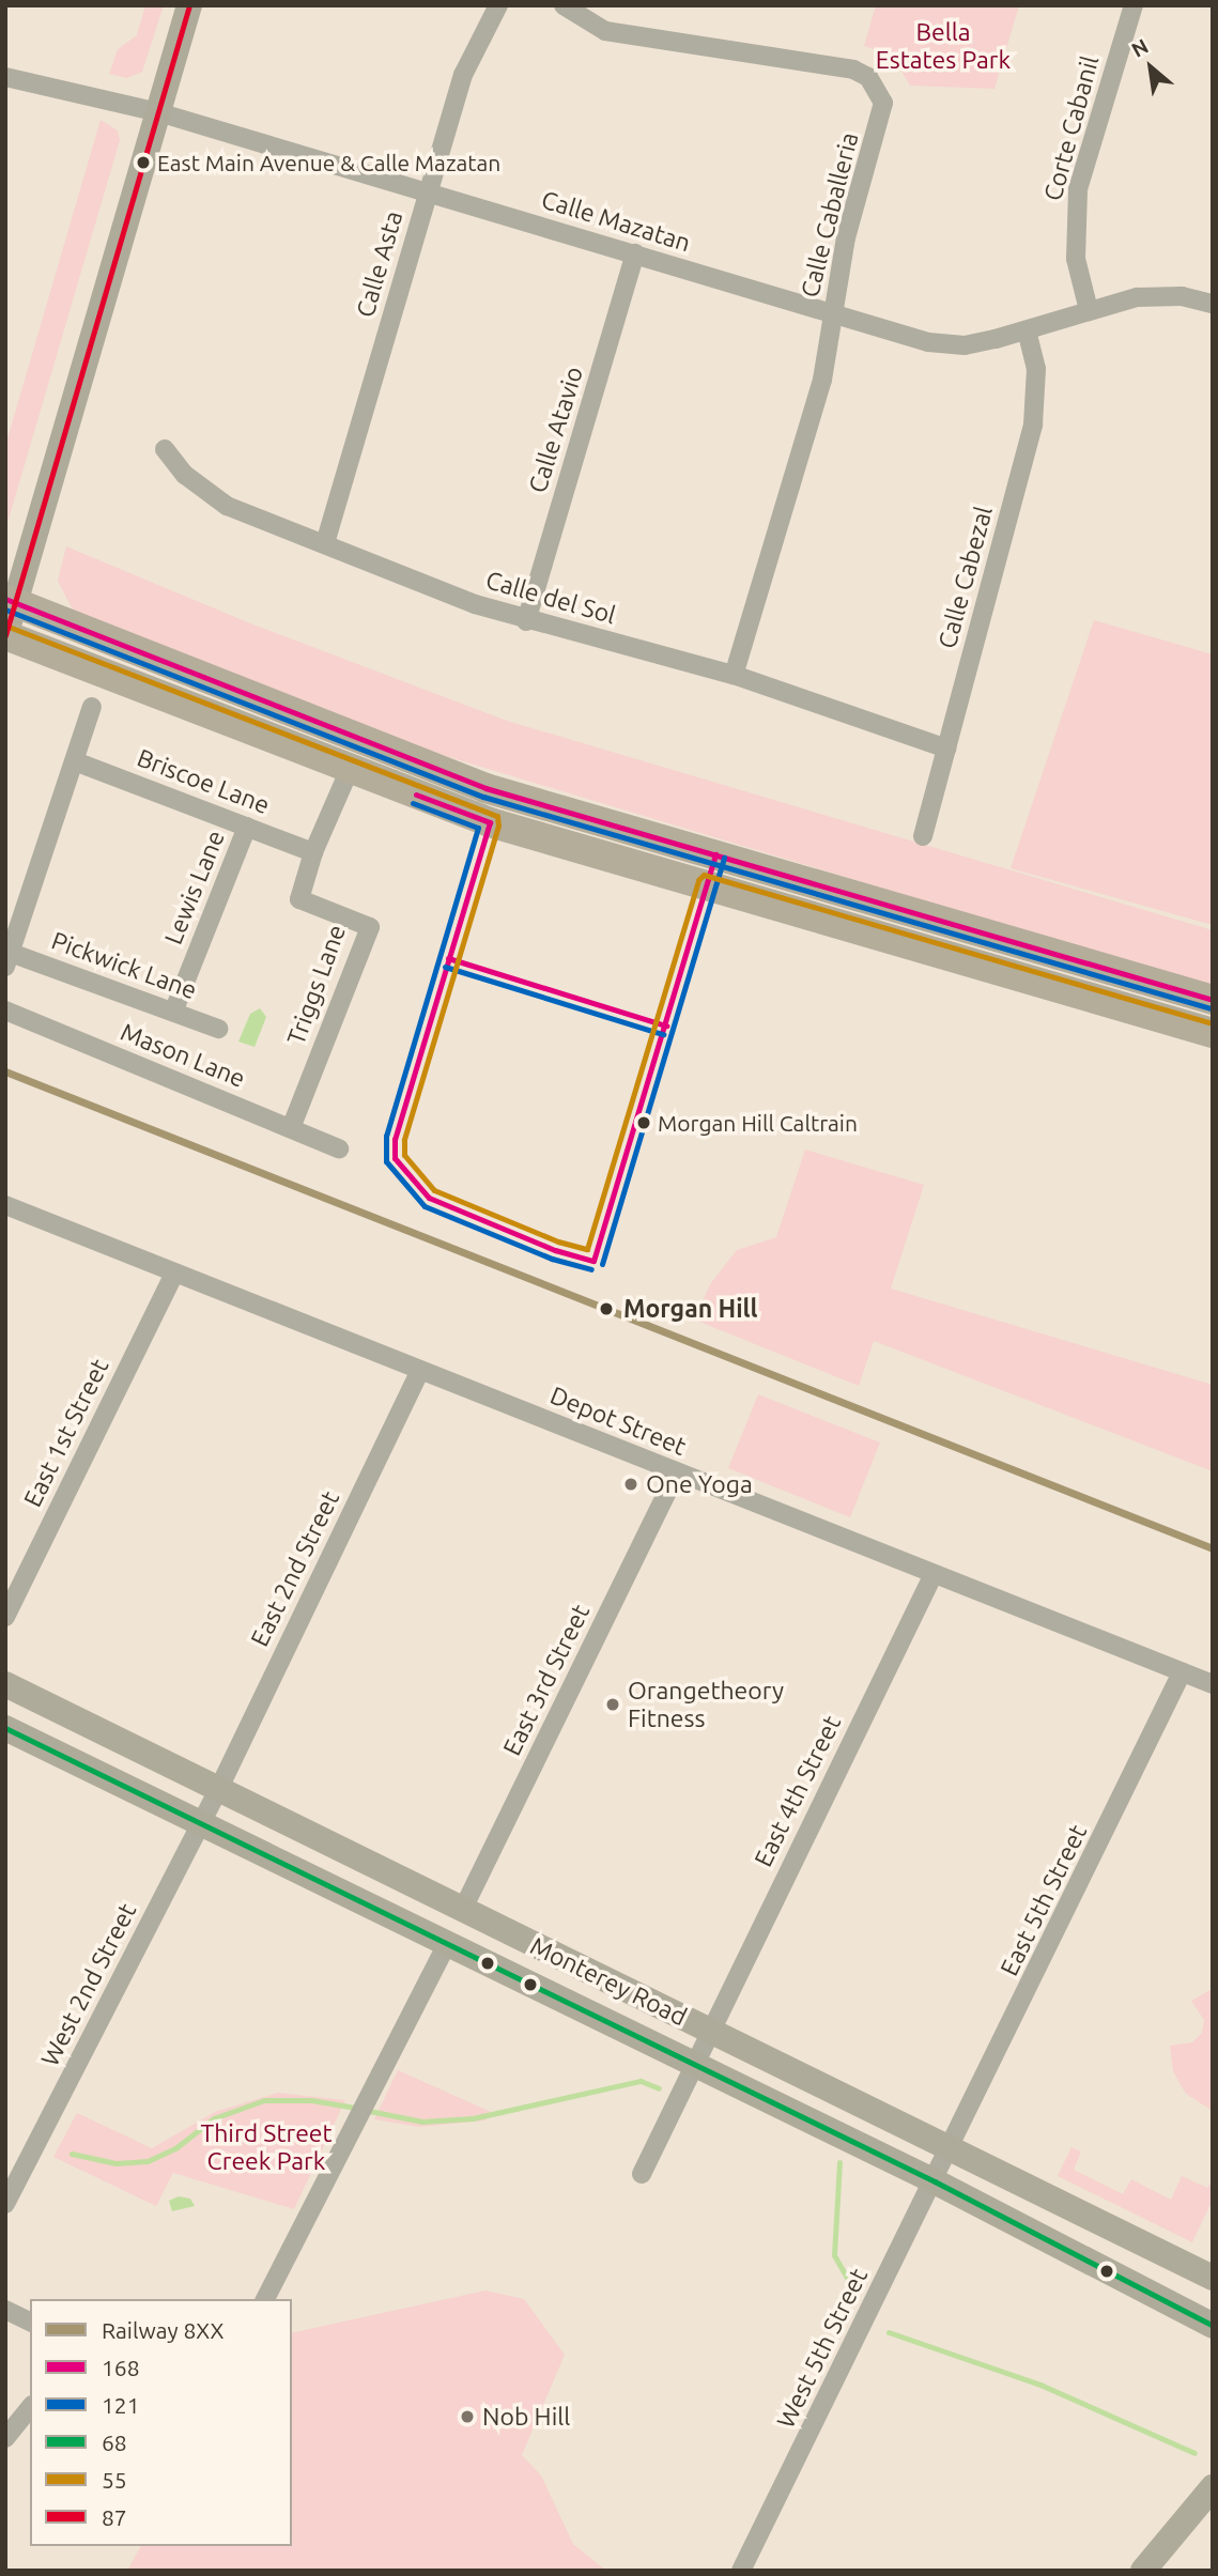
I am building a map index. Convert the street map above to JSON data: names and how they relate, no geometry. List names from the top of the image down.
{
  "streets": {
    "main road": ["Monterey Road"],
    "street": [
      "Corte Cabanil",
      "Calle Caballeria",
      "Calle Mazatan",
      "Calle Asta",
      "Calle Atavio",
      "Calle Cabezal",
      "Calle del Sol",
      "Briscoe Lane",
      "Lewis Lane",
      "Pickwick Lane",
      "Triggs Lane",
      "Mason Lane",
      "Depot Street",
      "East 1st Street",
      "East 2nd Street",
      "East 3rd Street",
      "East 4th Street",
      "East 5th Street",
      "West 2nd Street",
      "West 5th Street"
    ]
  },
  "crossings": [
    ["Corte Cabanil", "Calle Mazatan"],
    ["Calle Caballeria", "Calle Mazatan"],
    ["Calle Caballeria", "Calle del Sol"],
    ["Calle Mazatan", "Calle Asta"],
    ["Calle Mazatan", "Calle Atavio"],
    ["Calle Mazatan", "Calle Cabezal"],
    ["Calle Asta", "Calle del Sol"],
    ["Calle Atavio", "Calle del Sol"],
    ["Calle Cabezal", "Calle del Sol"],
    ["Briscoe Lane", "Lewis Lane"],
    ["Briscoe Lane", "Triggs Lane"],
    ["Lewis Lane", "Pickwick Lane"],
    ["Triggs Lane", "Mason Lane"],
    ["Depot Street", "East 1st Street"],
    ["Depot Street", "East 2nd Street"],
    ["Depot Street", "East 3rd Street"],
    ["Depot Street", "East 4th Street"],
    ["Depot Street", "East 5th Street"],
    ["East 2nd Street", "Monterey Road"],
    ["East 2nd Street", "West 2nd Street"],
    ["East 3rd Street", "Monterey Road"],
    ["East 4th Street", "Monterey Road"],
    ["East 5th Street", "Monterey Road"],
    ["East 5th Street", "West 5th Street"],
    ["Monterey Road", "West 2nd Street"],
    ["Monterey Road", "West 5th Street"]
  ],
  "parks": ["Bella Estates Park", "Third Street Creek Park"],
  "places": [
    "East Main Avenue & Calle Mazatan",
    "Morgan Hill Caltrain",
    "Morgan Hill",
    "One Yoga",
    "Orangetheory Fitness",
    "Nob Hill"
  ],
  "lines": [
    "transit line 87",
    "transit line 168",
    "transit line 121",
    "transit line 55",
    "rail line 8XX",
    "transit line 68"
  ],
  "legend": [
    "Railway 8XX",
    "168",
    "121",
    "68",
    "55",
    "87"
  ],
  "north": "top left"
}
